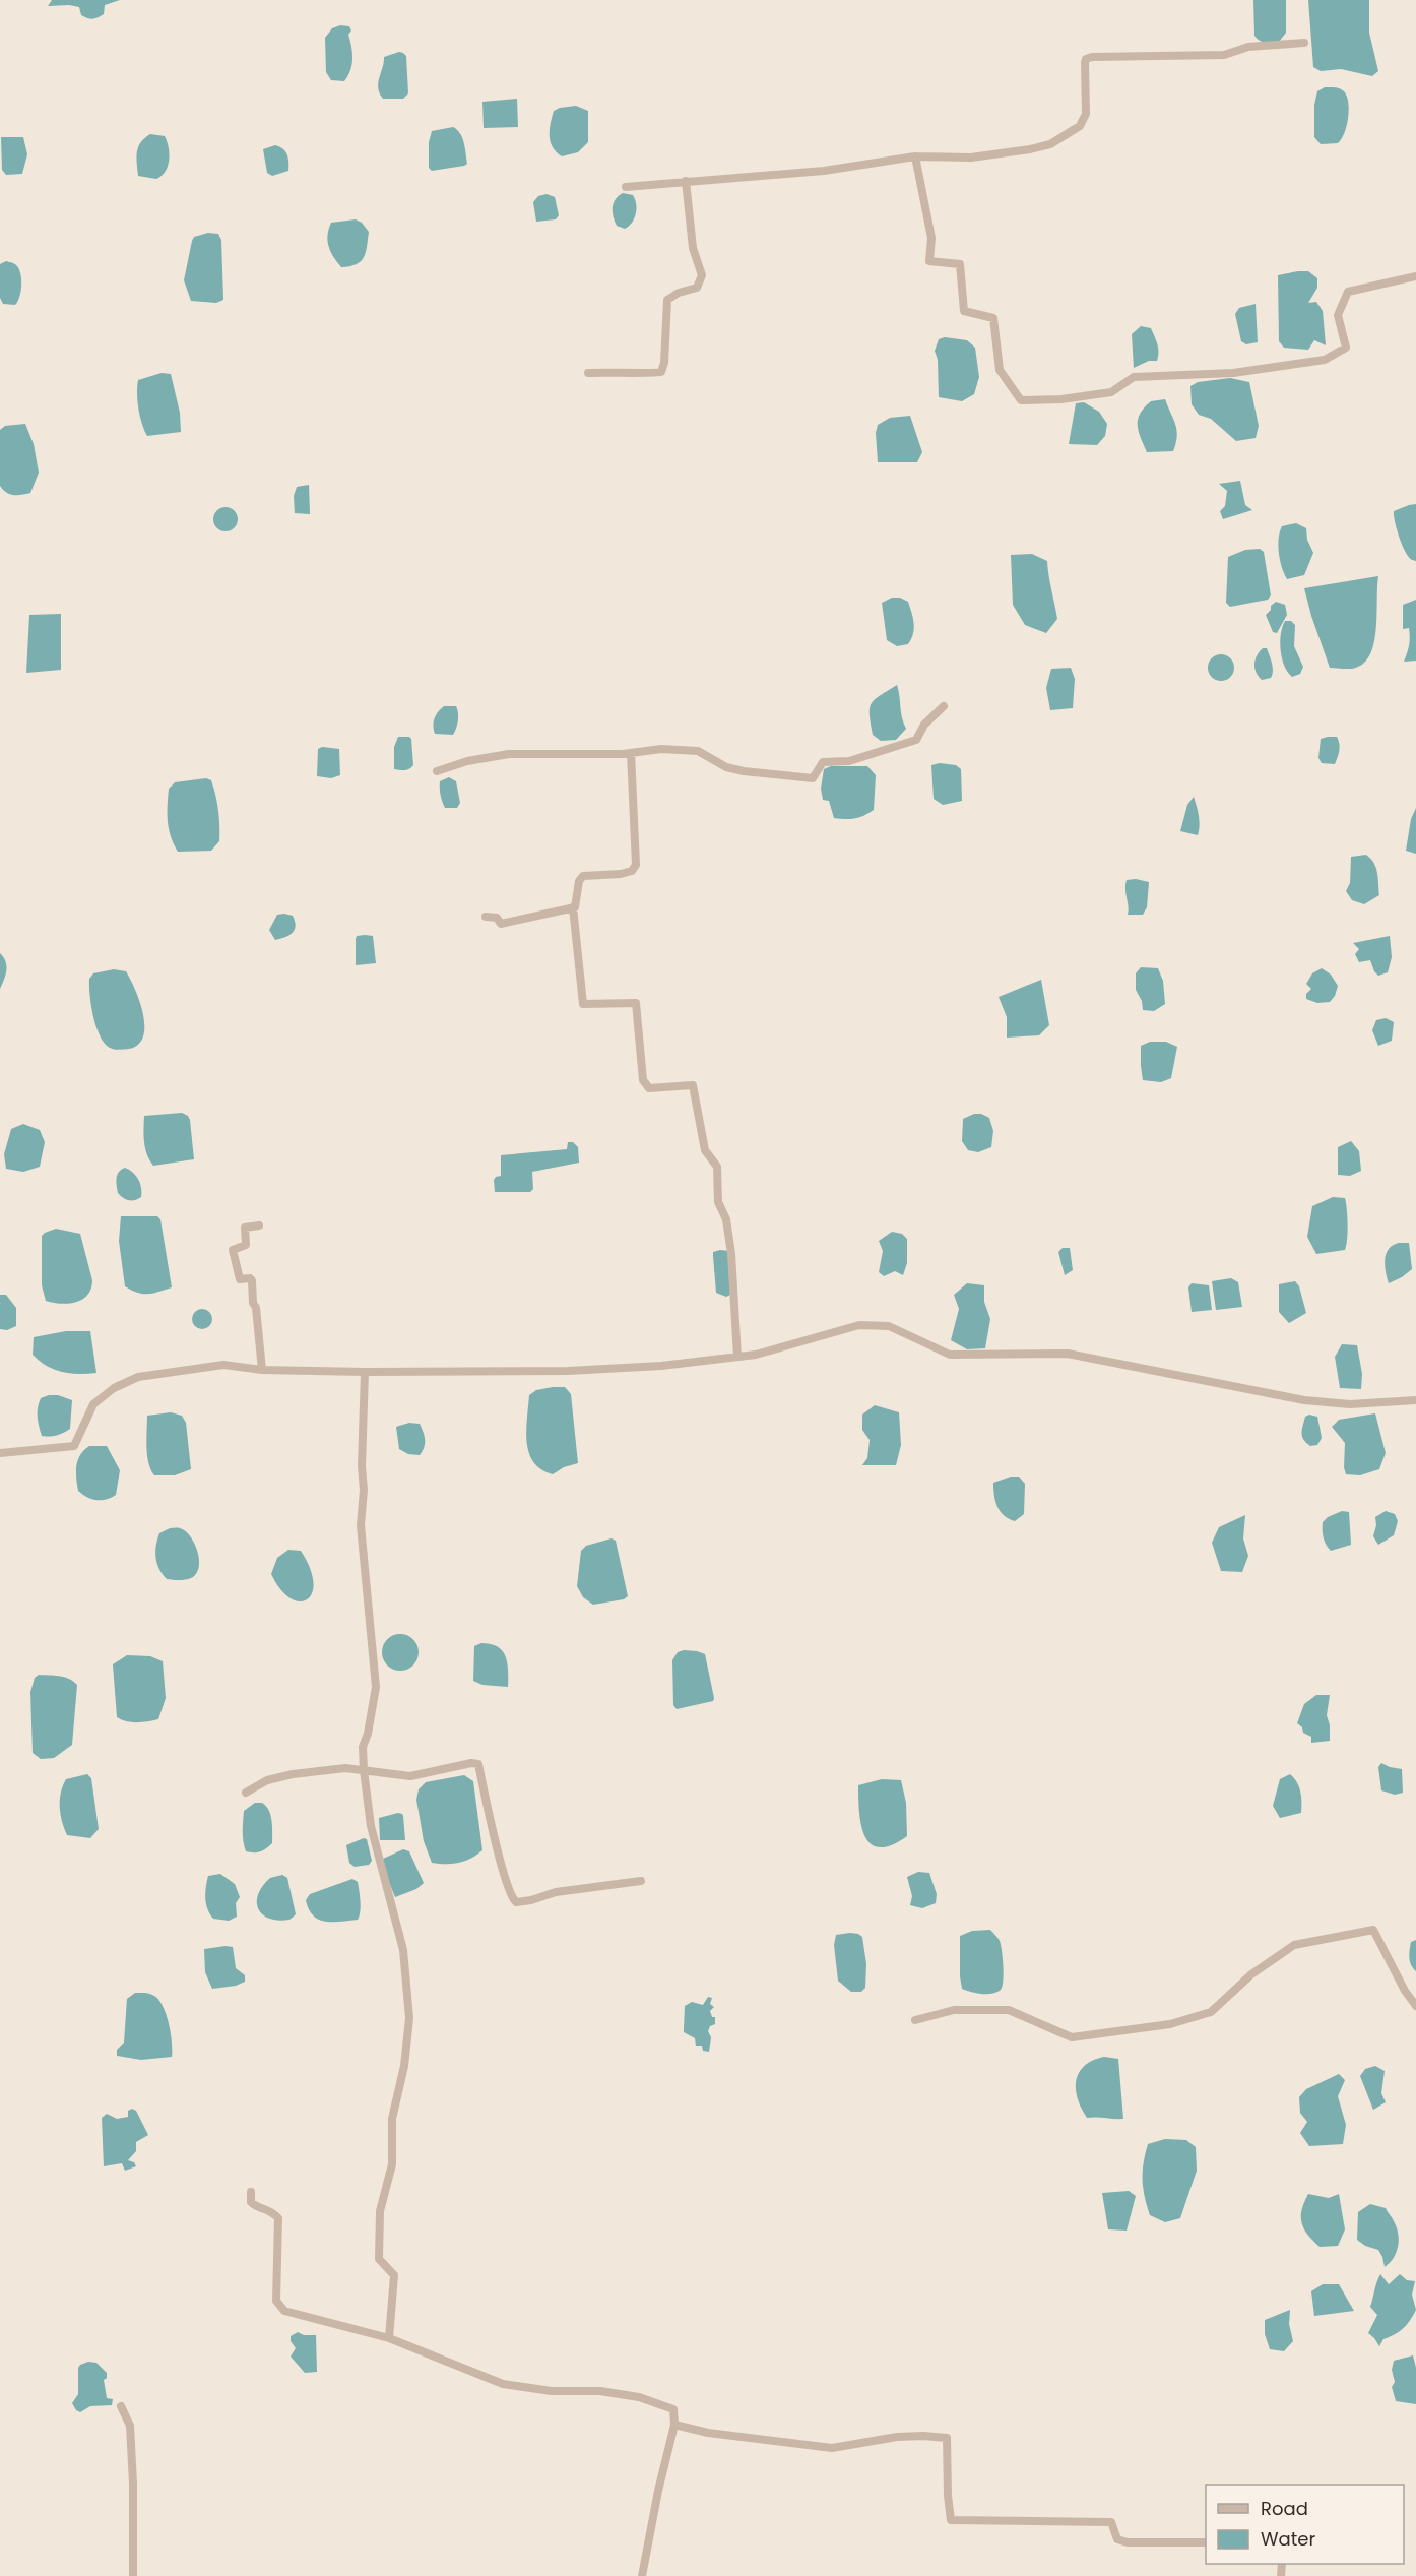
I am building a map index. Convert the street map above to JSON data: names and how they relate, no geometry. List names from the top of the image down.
{
  "legend": ["Road", "Water"]
}
